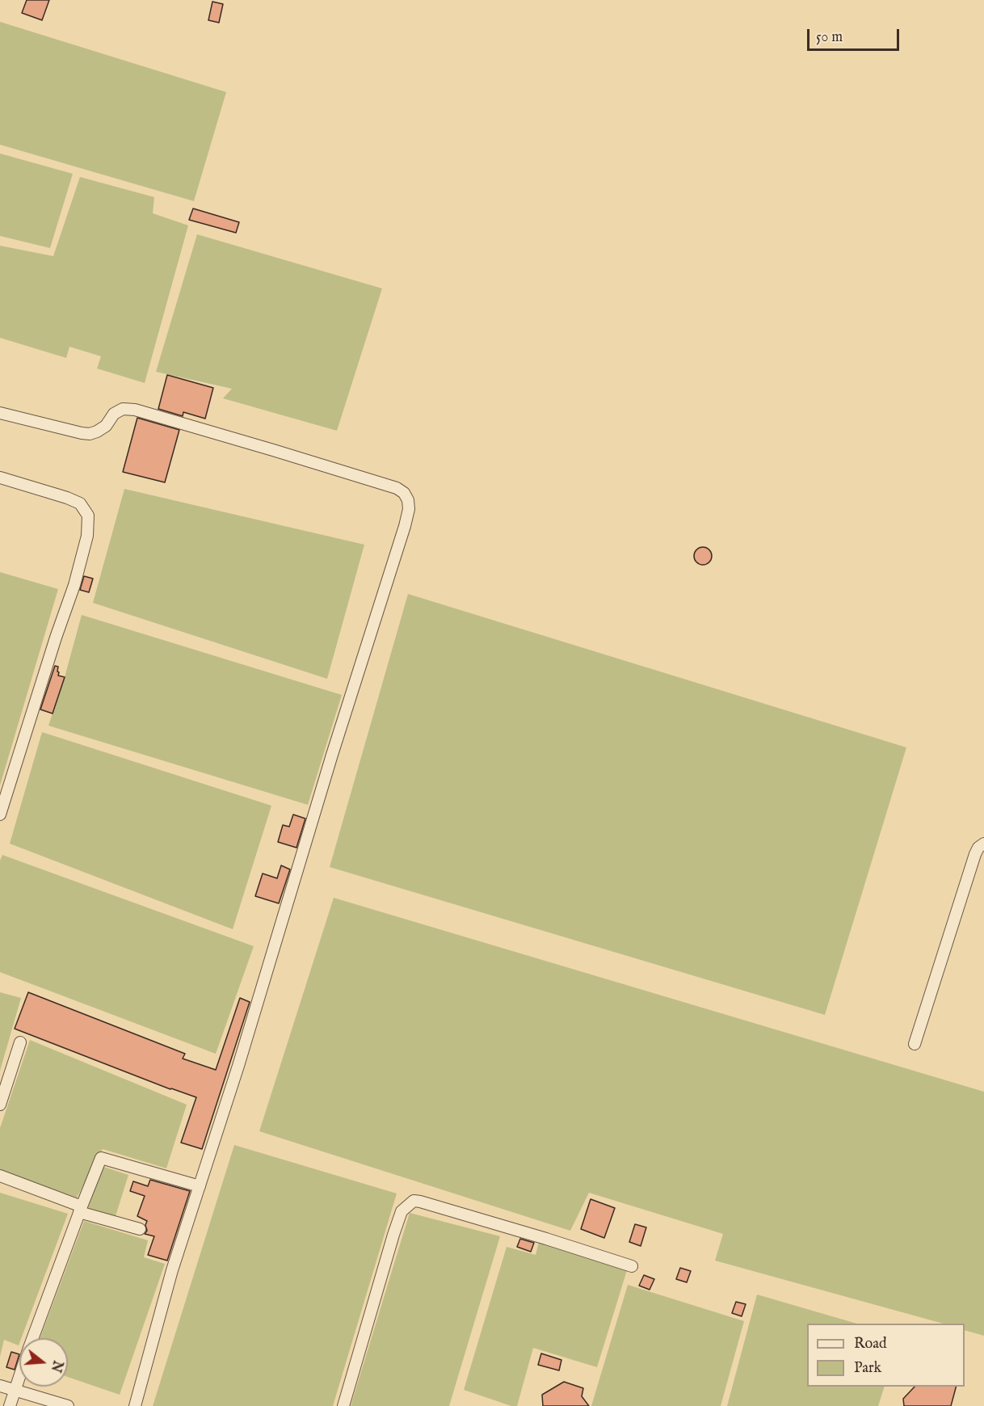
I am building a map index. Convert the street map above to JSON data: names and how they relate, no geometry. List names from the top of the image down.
{
  "legend": ["Road", "Park"],
  "scale_bar": "50 m",
  "north": "right"
}
